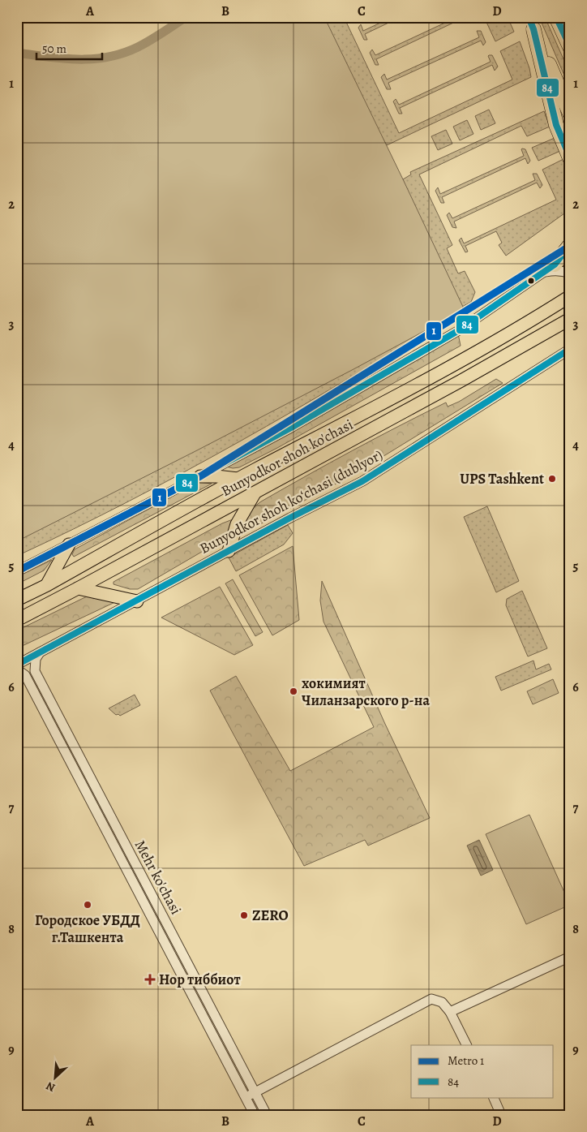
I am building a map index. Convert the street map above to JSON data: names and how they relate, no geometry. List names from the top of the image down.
{
  "streets": {
    "main road": ["Bunyodkor shoh ko'chasi"],
    "street": ["Bunyodkor shoh koʻchasi (dublyor)", "Mehr ko'chasi"]
  },
  "places": {
    "other": [
      "UPS Tashkent",
      "хокимият Чиланзарского р-на",
      "Городское УБДД г.Ташкента",
      "ZERO"
    ],
    "health": ["Нор тиббиот"]
  },
  "lines": ["transit line 84", "metro line 1"],
  "legend": ["Metro 1", "84"],
  "scale_bar": "50 m",
  "north": "bottom left",
  "grid": {
    "columns": [
      "A",
      "B",
      "C",
      "D"
    ],
    "rows": [
      "1",
      "2",
      "3",
      "4",
      "5",
      "6",
      "7",
      "8",
      "9"
    ]
  }
}
